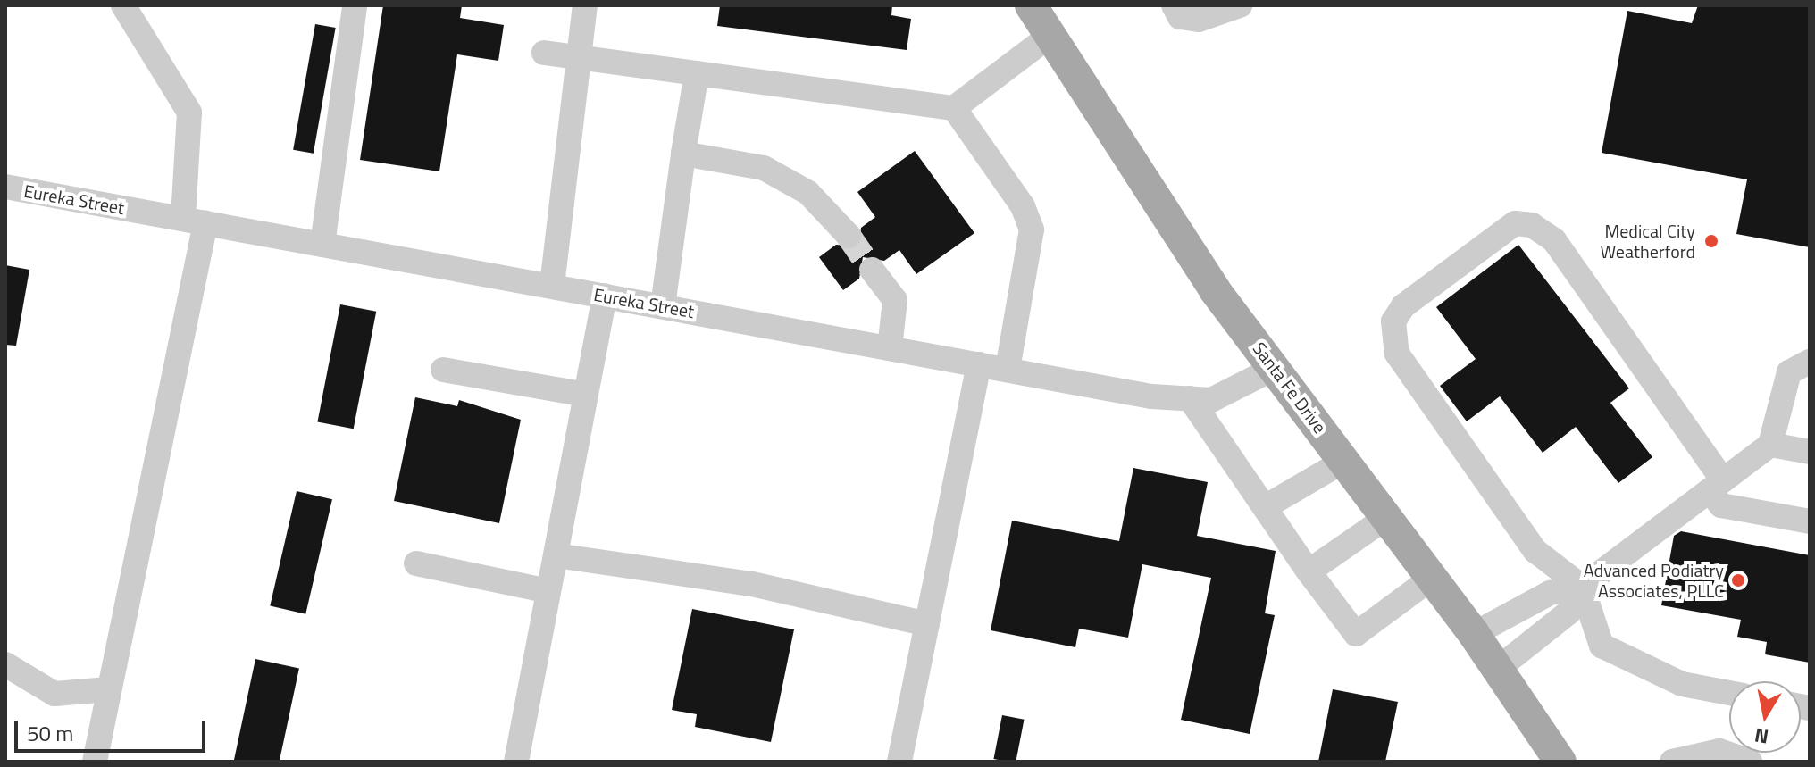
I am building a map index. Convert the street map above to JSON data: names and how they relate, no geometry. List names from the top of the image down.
{
  "streets": {
    "main road": ["Santa Fe Drive"],
    "street": ["Eureka Street"]
  },
  "crossings": [
    ["Eureka Street", "Santa Fe Drive"]
  ],
  "places": ["Medical City Weatherford", "Advanced Podiatry Associates, PLLC"],
  "scale_bar": "50 m",
  "north": "bottom"
}
